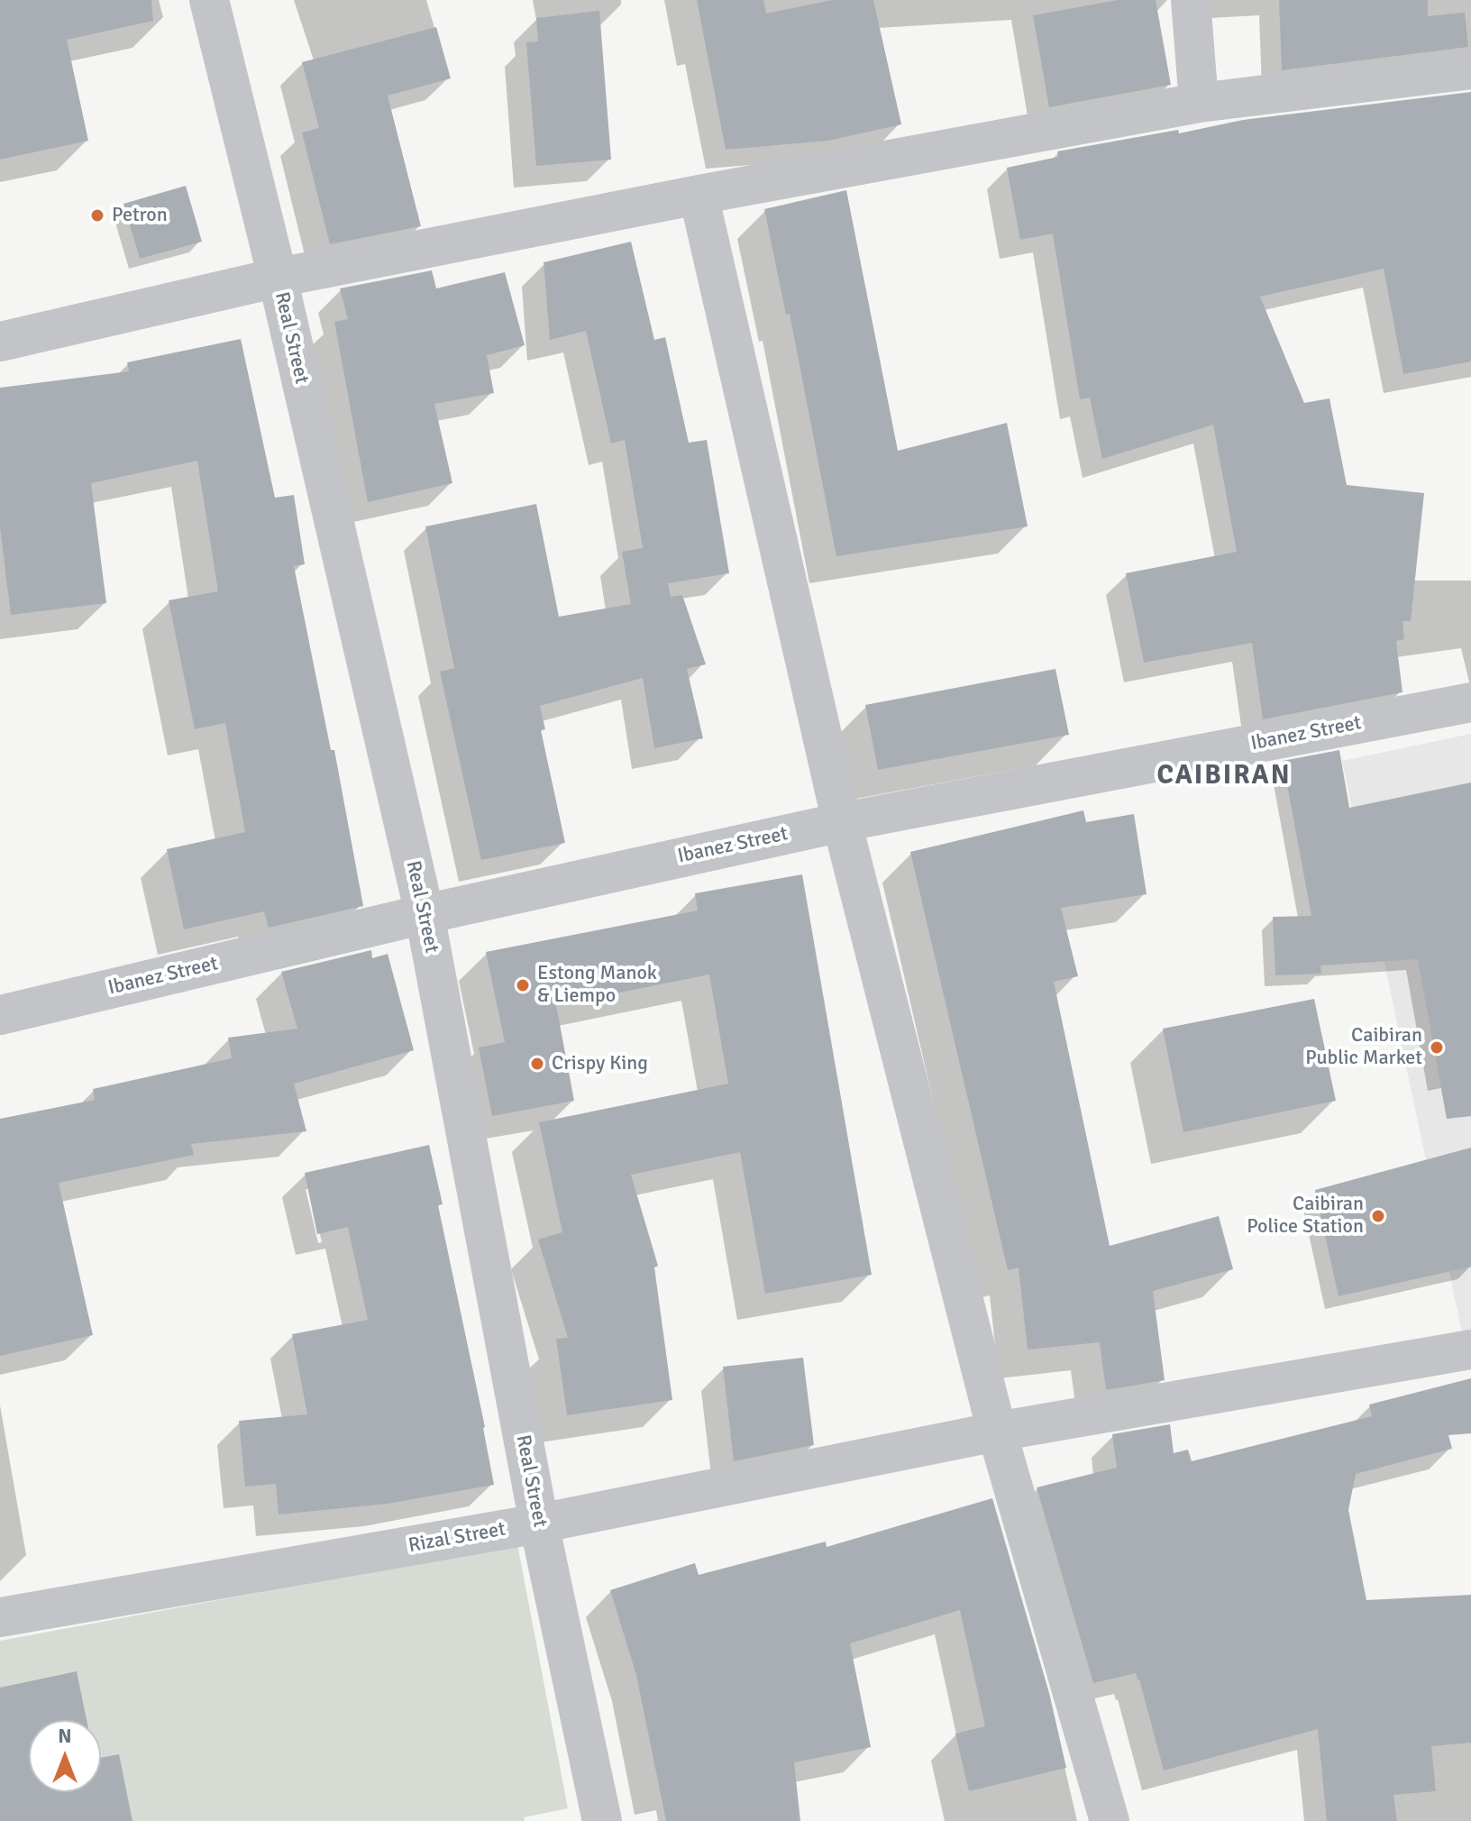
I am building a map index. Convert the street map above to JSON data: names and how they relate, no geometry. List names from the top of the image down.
{
  "streets": {
    "street": ["Real Street", "Ibanez Street", "Rizal Street"]
  },
  "crossings": [
    ["Real Street", "Ibanez Street"],
    ["Real Street", "Rizal Street"]
  ],
  "districts": ["CAIBIRAN"],
  "places": [
    "Petron",
    "Estong Manok & Liempo",
    "Caibiran Public Market",
    "Crispy King",
    "Caibiran Police Station"
  ],
  "north": "top"
}
